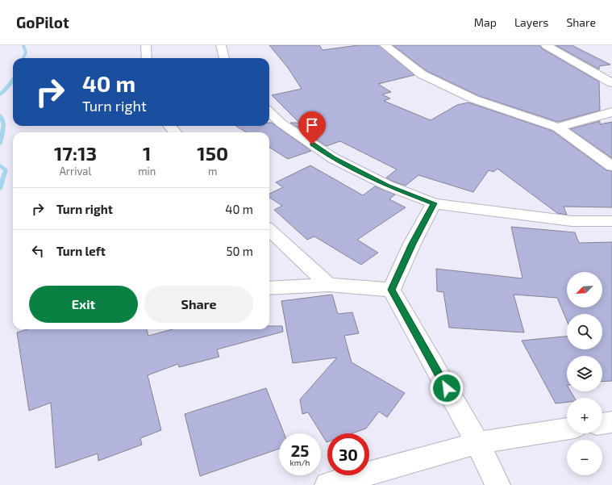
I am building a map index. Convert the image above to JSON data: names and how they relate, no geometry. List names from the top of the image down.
{
  "north": "bottom left",
  "page": {
    "header": "GoPilot",
    "nav": ["Map", "Layers", "Share"],
    "turn": ["40 m", "Turn right"],
    "eta": [
      "17:13",
      "Arrival",
      "1",
      "min",
      "150",
      "m"
    ],
    "list": [
      {
        "name": "Turn right",
        "value": "40 m"
      },
      {
        "name": "Turn left",
        "value": "50 m"
      }
    ],
    "map_buttons": ["+", "−"],
    "buttons": ["Exit", "Share"],
    "speed": "25 km/h",
    "limit": "30"
  }
}
